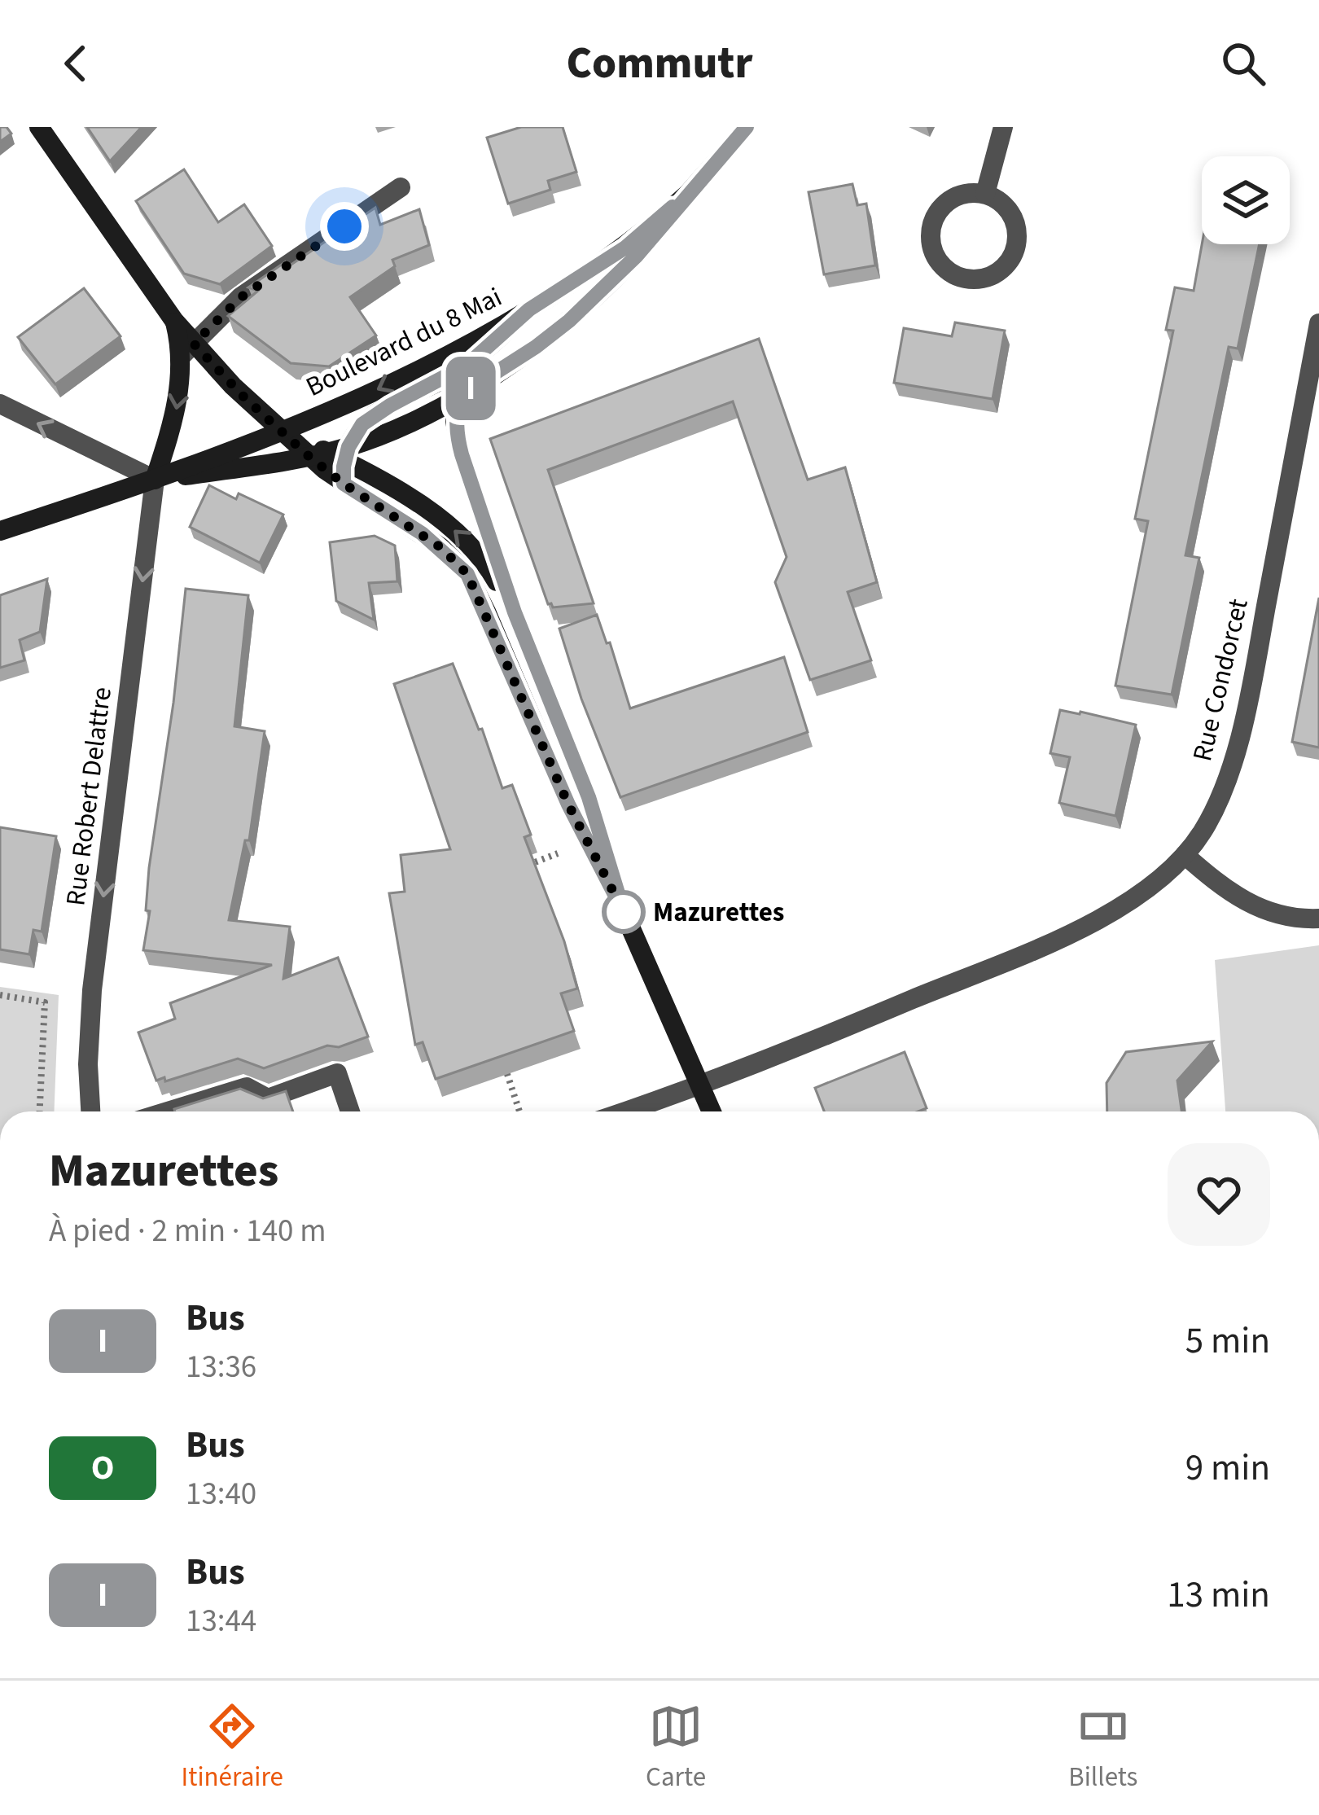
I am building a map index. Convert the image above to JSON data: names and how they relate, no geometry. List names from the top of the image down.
{
  "streets": {
    "street": ["Boulevard du 8 Mai", "Rue Condorcet", "Rue Robert Delattre"]
  },
  "crossings": [
    ["Boulevard du 8 Mai", "Rue Robert Delattre"]
  ],
  "one_way": ["Rue Robert Delattre"],
  "places": ["Mazurettes"],
  "lines": ["bus line I"],
  "page": {
    "header": "Commutr",
    "on_map": "I",
    "heading": ["Mazurettes", "À pied · 2 min · 140 m"],
    "list": [
      {
        "mark": "I",
        "name": "Bus",
        "note": "13:36",
        "value": "5 min"
      },
      {
        "mark": "O",
        "name": "Bus",
        "note": "13:40",
        "value": "9 min"
      },
      {
        "mark": "I",
        "name": "Bus",
        "note": "13:44",
        "value": "13 min"
      }
    ],
    "tabs": ["Itinéraire", "Carte", "Billets"]
  }
}
